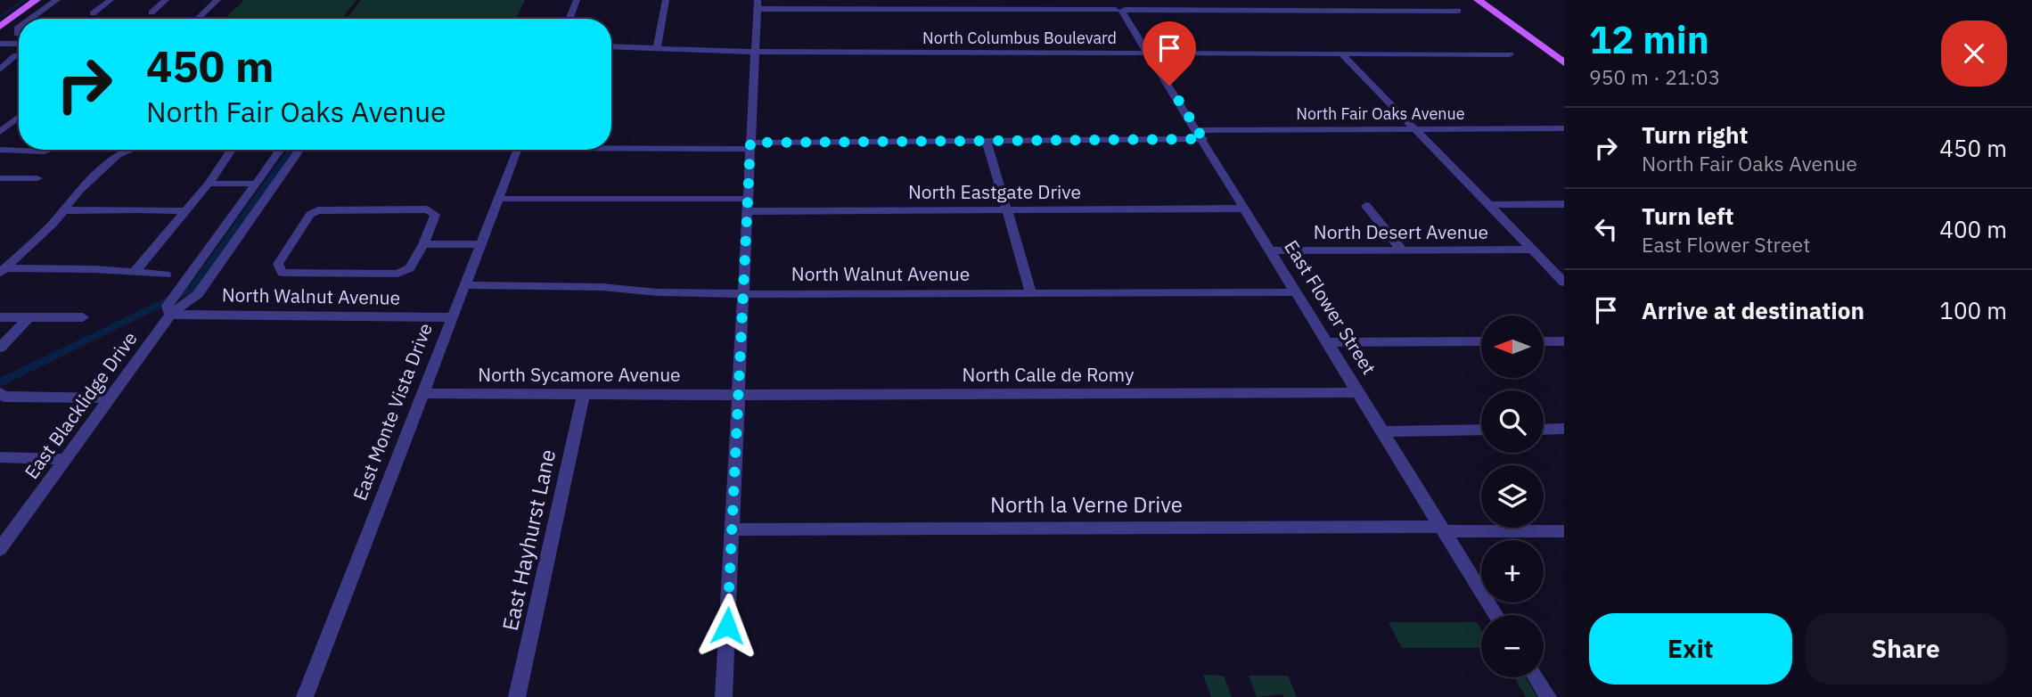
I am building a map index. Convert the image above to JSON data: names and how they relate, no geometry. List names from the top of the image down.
{
  "streets": {
    "street": [
      "North Columbus Boulevard",
      "North Fair Oaks Avenue",
      "North Eastgate Drive",
      "North Desert Avenue",
      "North Walnut Avenue",
      "East Flower Street",
      "North Sycamore Avenue",
      "North Calle de Romy",
      "East Blacklidge Drive",
      "East Monte Vista Drive",
      "North la Verne Drive",
      "East Hayhurst Lane"
    ]
  },
  "crossings": [
    ["North Columbus Boulevard", "East Flower Street"],
    ["North Fair Oaks Avenue", "East Flower Street"],
    ["North Eastgate Drive", "East Flower Street"],
    ["North Desert Avenue", "East Flower Street"],
    ["North Walnut Avenue", "East Flower Street"],
    ["North Walnut Avenue", "East Blacklidge Drive"],
    ["North Walnut Avenue", "East Monte Vista Drive"],
    ["East Flower Street", "North Calle de Romy"],
    ["East Flower Street", "North la Verne Drive"],
    ["North Sycamore Avenue", "North Calle de Romy"],
    ["North Sycamore Avenue", "East Monte Vista Drive"],
    ["North Sycamore Avenue", "East Hayhurst Lane"]
  ],
  "north": "left",
  "page": {
    "heading": ["12 min", "950 m · 21:03"],
    "turn": ["450 m", "North Fair Oaks Avenue"],
    "list": [
      {
        "name": "Turn right",
        "note": "North Fair Oaks Avenue",
        "value": "450 m"
      },
      {
        "name": "Turn left",
        "note": "East Flower Street",
        "value": "400 m"
      },
      {
        "name": "Arrive at destination",
        "value": "100 m"
      }
    ],
    "map_buttons": ["+", "−"],
    "buttons": ["Exit", "Share"]
  }
}
